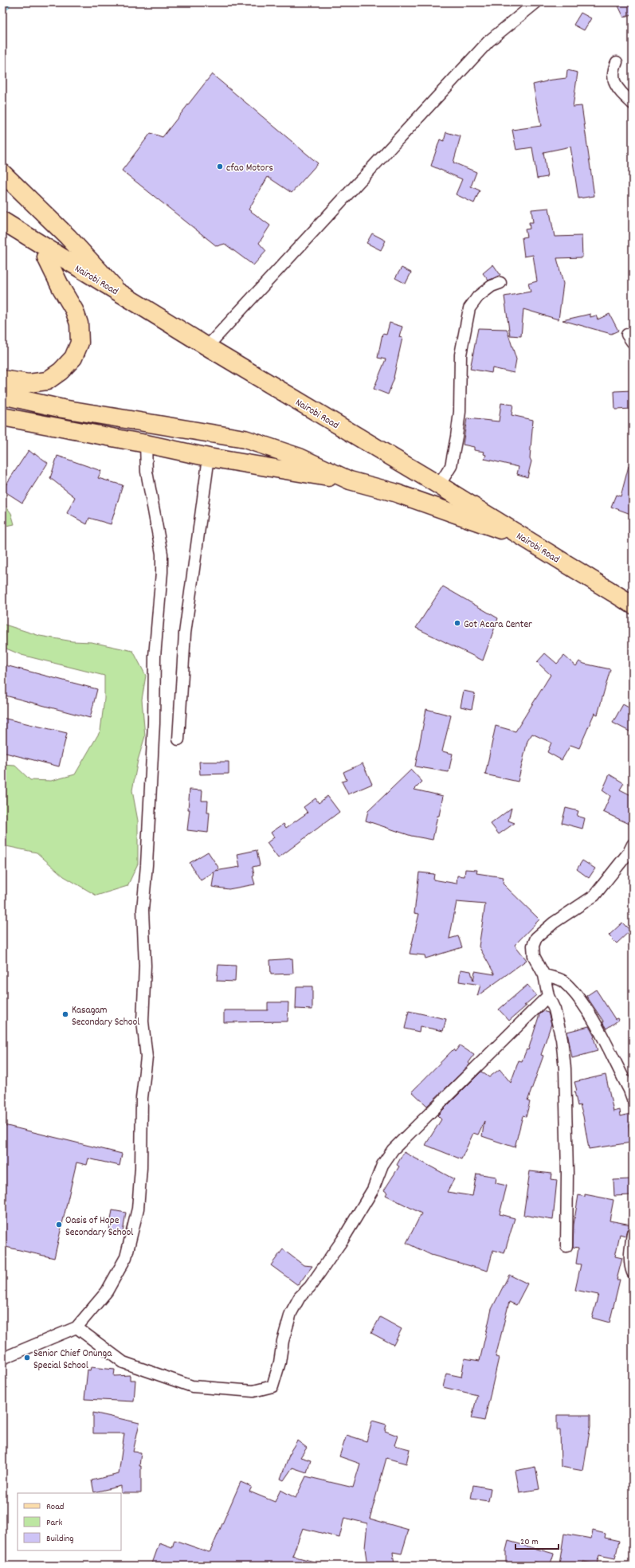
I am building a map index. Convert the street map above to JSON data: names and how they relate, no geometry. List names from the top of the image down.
{
  "streets": {
    "main road": ["Nairobi Road"]
  },
  "places": [
    "cfao Motors",
    "Got Acara Center",
    "Kasagam Secondary School",
    "Oasis of Hope Secondary School",
    "Senior Chief Onunga Special School"
  ],
  "legend": ["Road", "Park", "Building"],
  "scale_bar": "20 m"
}
